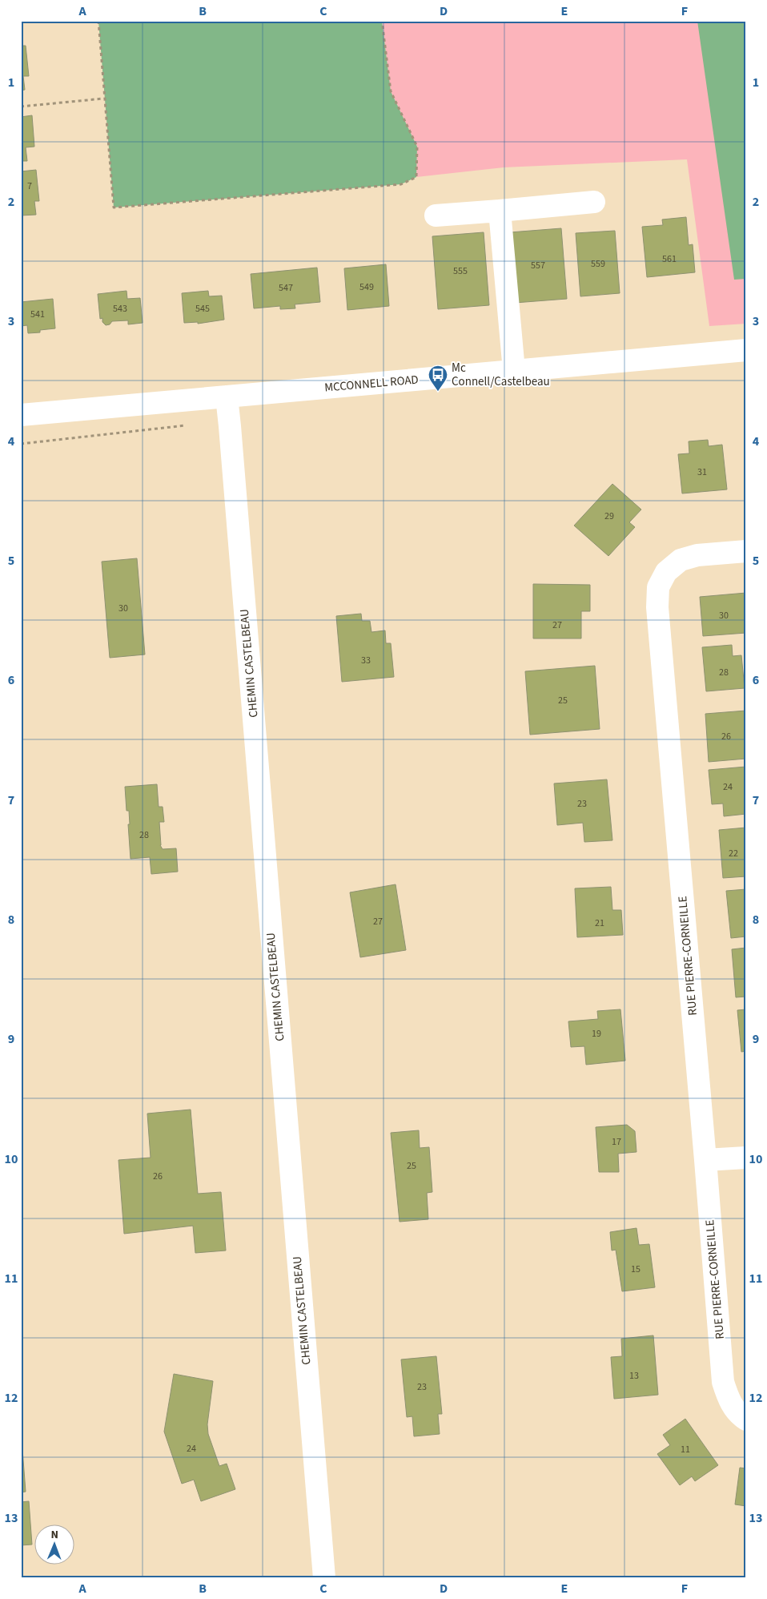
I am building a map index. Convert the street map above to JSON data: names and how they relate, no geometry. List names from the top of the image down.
{
  "streets": {
    "street": ["MCCONNELL ROAD", "CHEMIN CASTELBEAU", "RUE PIERRE-CORNEILLE"]
  },
  "crossings": [
    ["MCCONNELL ROAD", "CHEMIN CASTELBEAU"]
  ],
  "places": {
    "bus stop": ["Mc Connell/Castelbeau"]
  },
  "house_numbers": [
    "7",
    "561",
    "559",
    "557",
    "555",
    "549",
    "547",
    "543",
    "545",
    "541",
    "31",
    "29",
    "30",
    "30",
    "27",
    "33",
    "28",
    "25",
    "26",
    "24",
    "23",
    "28",
    "22",
    "27",
    "21",
    "19",
    "17",
    "25",
    "26",
    "15",
    "13",
    "23",
    "24",
    "11"
  ],
  "north": "top",
  "grid": {
    "columns": [
      "A",
      "B",
      "C",
      "D",
      "E",
      "F"
    ],
    "rows": [
      "1",
      "2",
      "3",
      "4",
      "5",
      "6",
      "7",
      "8",
      "9",
      "10",
      "11",
      "12",
      "13"
    ]
  }
}
